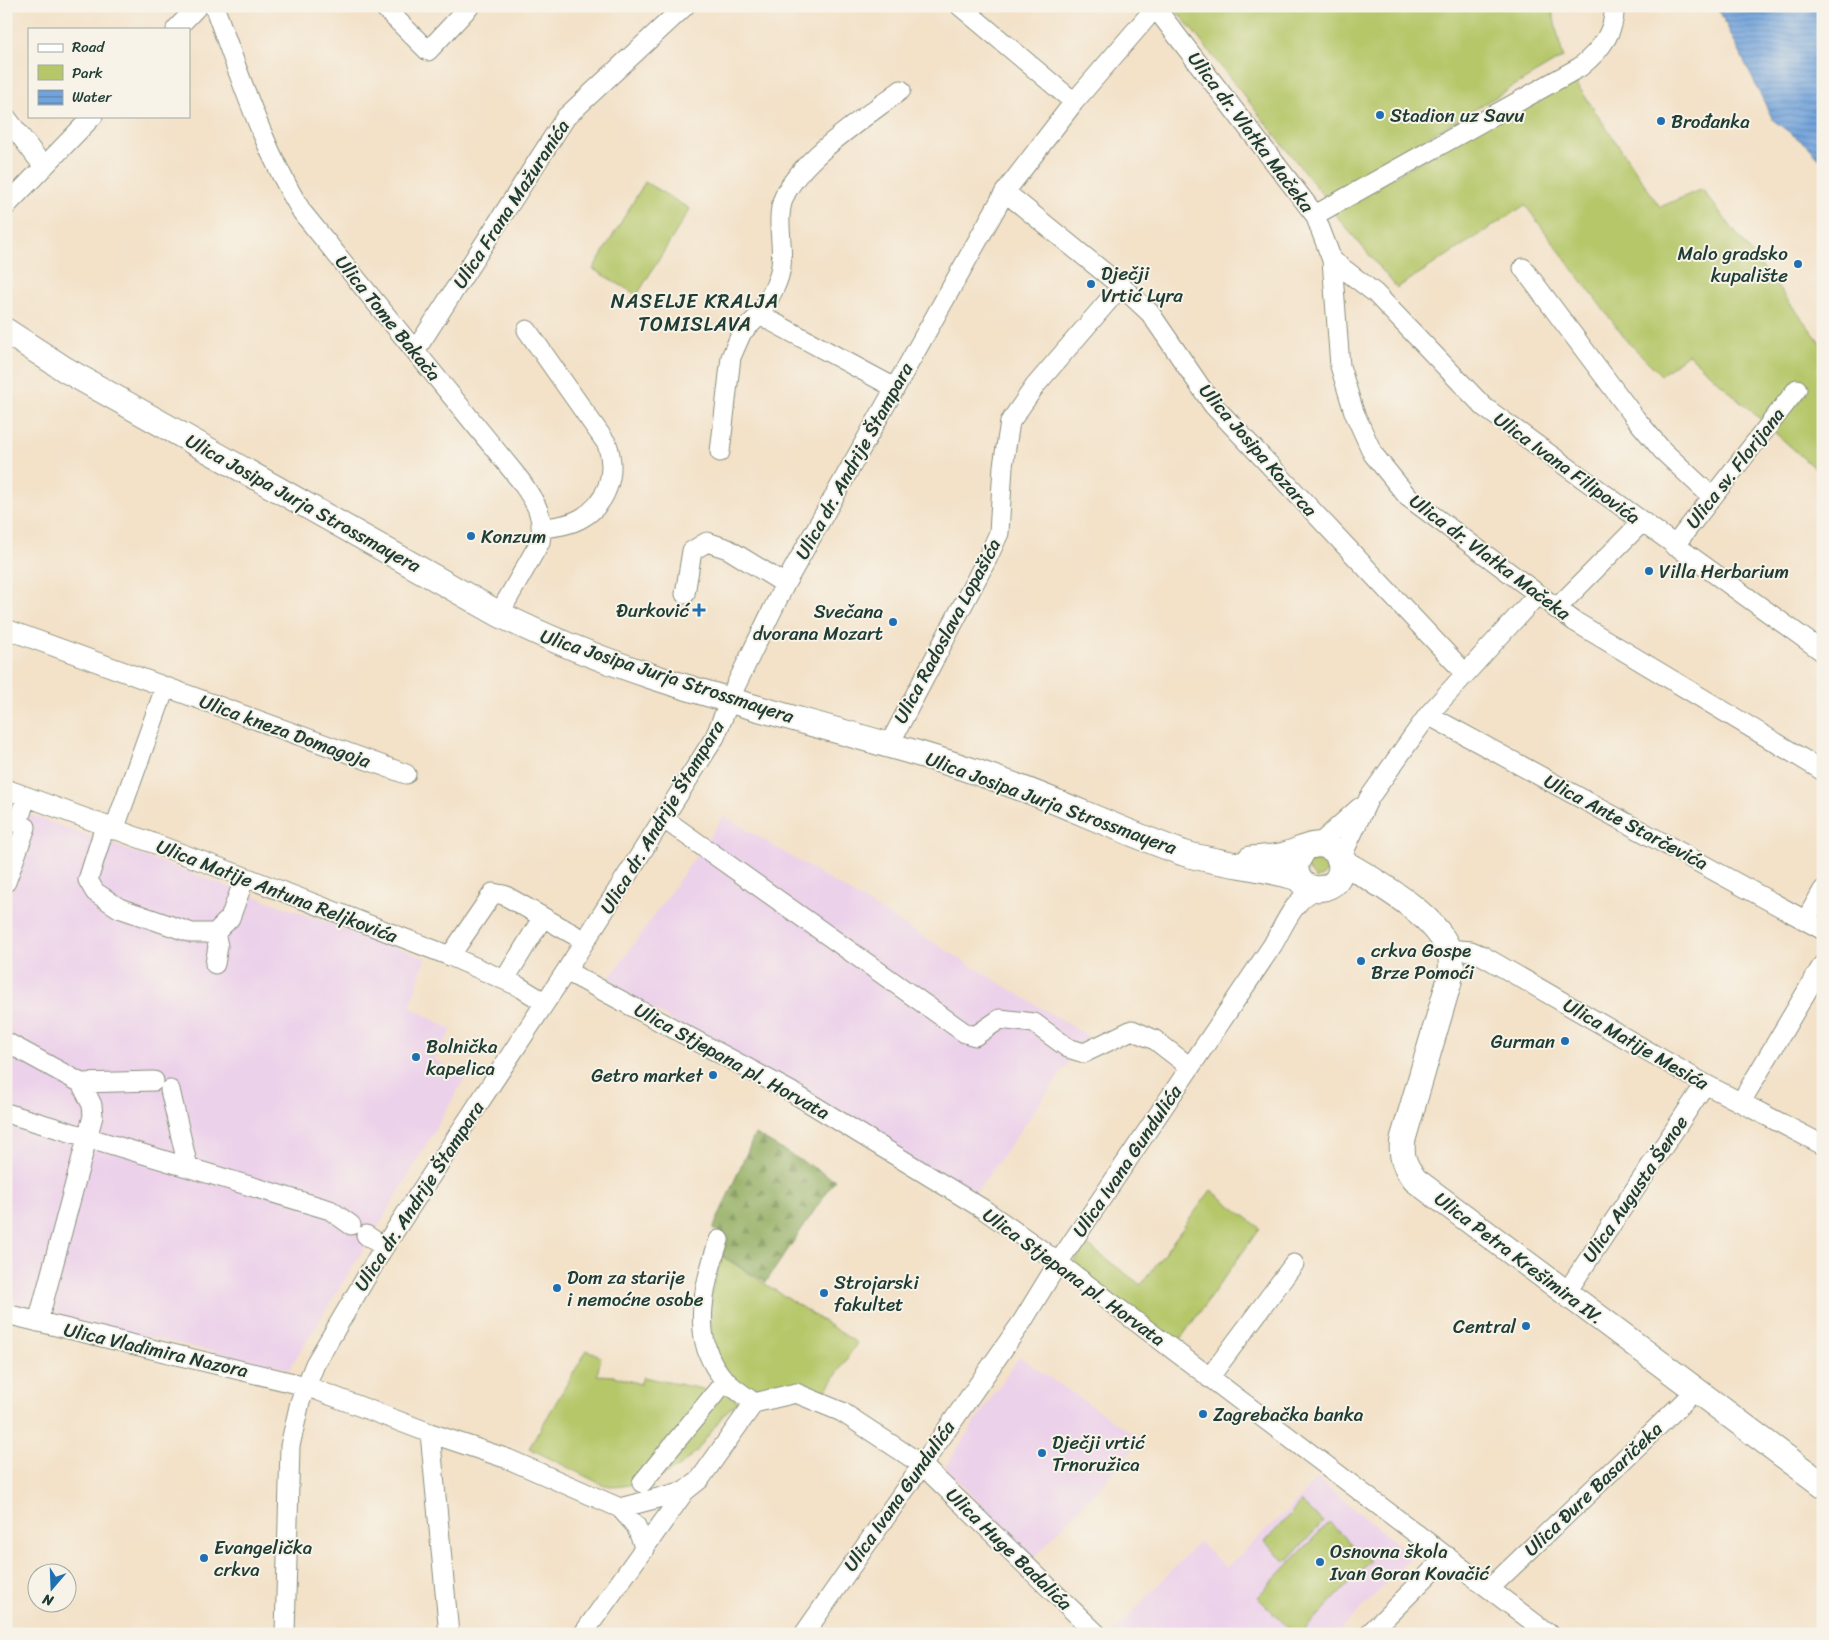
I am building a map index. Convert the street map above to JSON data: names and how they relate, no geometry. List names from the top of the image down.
{
  "streets": {
    "main road": ["Ulica Josipa Jurja Strossmayera", "Ulica Petra Krešimira IV."],
    "street": [
      "Ulica dr. Vlatka Mačeka",
      "Ulica Frana Mažuranića",
      "Ulica Tome Bakača",
      "Ulica Josipa Kozarca",
      "Ulica dr. Andrije Štampara",
      "Ulica Ivana Filipovića",
      "Ulica sv. Florijana",
      "Ulica Radoslava Lopašića",
      "Ulica kneza Domagoja",
      "Ulica Ante Starčevića",
      "Ulica Matije Antuna Reljkovića",
      "Ulica Matije Mesića",
      "Ulica Stjepana pl. Horvata",
      "Ulica Ivana Gundulića",
      "Ulica Augusta Šenoe",
      "Ulica Vladimira Nazora",
      "Ulica Đure Basaričeka",
      "Ulica Huge Badalića"
    ]
  },
  "crossings": [
    ["Ulica dr. Vlatka Mačeka", "Ulica dr. Andrije Štampara"],
    ["Ulica dr. Vlatka Mačeka", "Ulica Ivana Filipovića"],
    ["Ulica Frana Mažuranića", "Ulica Tome Bakača"],
    ["Ulica Josipa Kozarca", "Ulica dr. Andrije Štampara"],
    ["Ulica Josipa Kozarca", "Ulica Radoslava Lopašića"],
    ["Ulica dr. Andrije Štampara", "Ulica Josipa Jurja Strossmayera"],
    ["Ulica dr. Andrije Štampara", "Ulica Matije Antuna Reljkovića"],
    ["Ulica dr. Andrije Štampara", "Ulica Stjepana pl. Horvata"],
    ["Ulica dr. Andrije Štampara", "Ulica Vladimira Nazora"],
    ["Ulica Ivana Filipovića", "Ulica sv. Florijana"],
    ["Ulica Josipa Jurja Strossmayera", "Ulica Radoslava Lopašića"],
    ["Ulica Matije Mesića", "Ulica Augusta Šenoe"],
    ["Ulica Matije Mesića", "Ulica Petra Krešimira IV."],
    ["Ulica Stjepana pl. Horvata", "Ulica Ivana Gundulića"],
    ["Ulica Stjepana pl. Horvata", "Ulica Đure Basaričeka"],
    ["Ulica Ivana Gundulića", "Ulica Huge Badalića"],
    ["Ulica Augusta Šenoe", "Ulica Petra Krešimira IV."],
    ["Ulica Petra Krešimira IV.", "Ulica Đure Basaričeka"]
  ],
  "districts": ["NASELJE KRALJA TOMISLAVA"],
  "places": {
    "other": [
      "Stadion uz Savu",
      "Brođanka",
      "Malo gradsko kupalište",
      "Dječji Vrtić Lyra",
      "Konzum",
      "Villa Herbarium",
      "Svečana dvorana Mozart",
      "crkva Gospe Brze Pomoći",
      "Gurman",
      "Bolnička kapelica",
      "Getro market",
      "Dom za starije i nemoćne osobe",
      "Strojarski fakultet",
      "Central",
      "Zagrebačka banka",
      "Dječji vrtić Trnoružica",
      "Evangelička crkva",
      "Osnovna škola Ivan Goran Kovačić"
    ],
    "health": ["Đurković"]
  },
  "legend": ["Road", "Park", "Water"],
  "north": "bottom"
}
